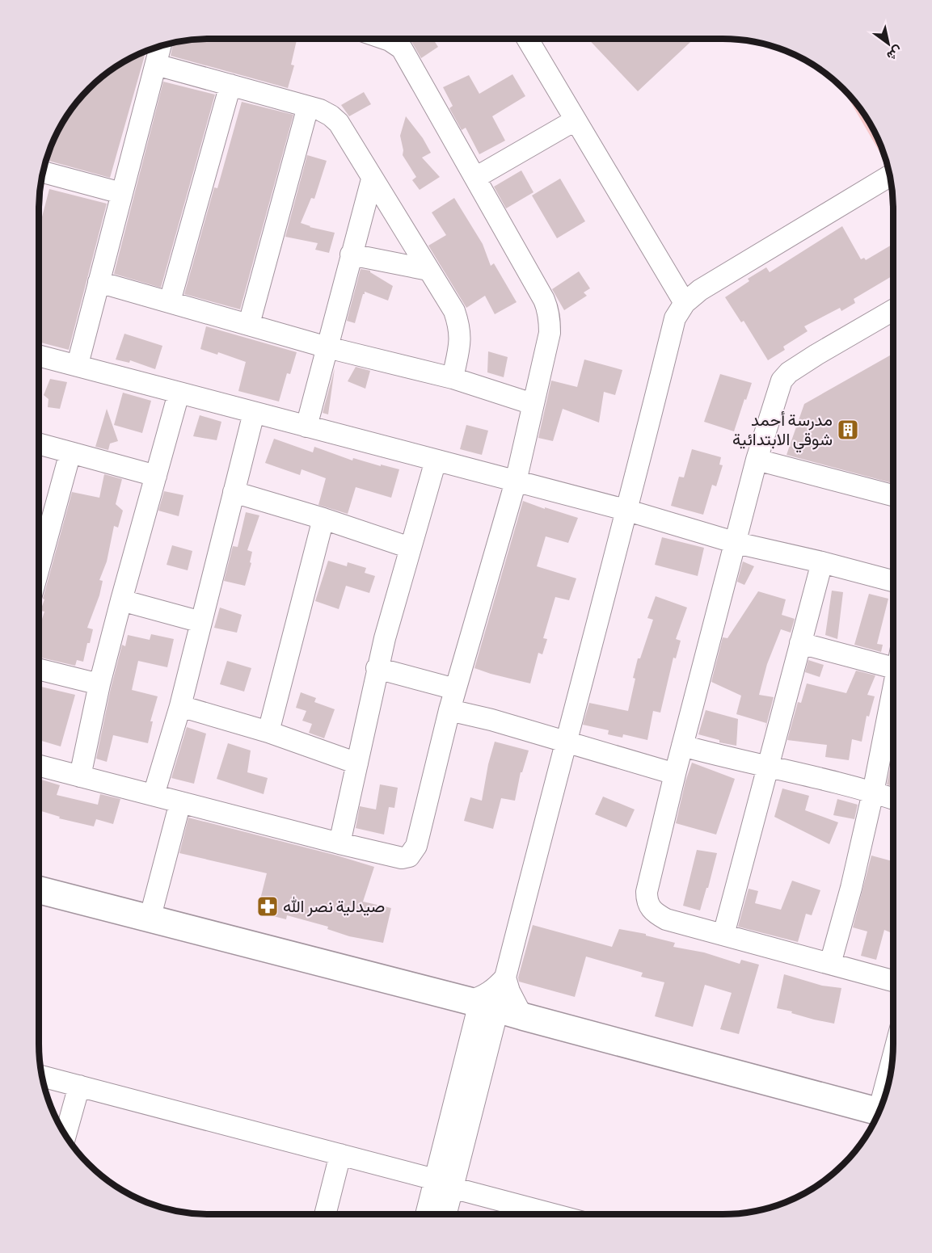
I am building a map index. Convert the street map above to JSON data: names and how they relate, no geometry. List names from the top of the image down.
{
  "places": {
    "building": ["مدرسة أحمد شوقي الابتدائية"],
    "pharmacy": ["صيدلية نصر الله"]
  },
  "north": "bottom right"
}
